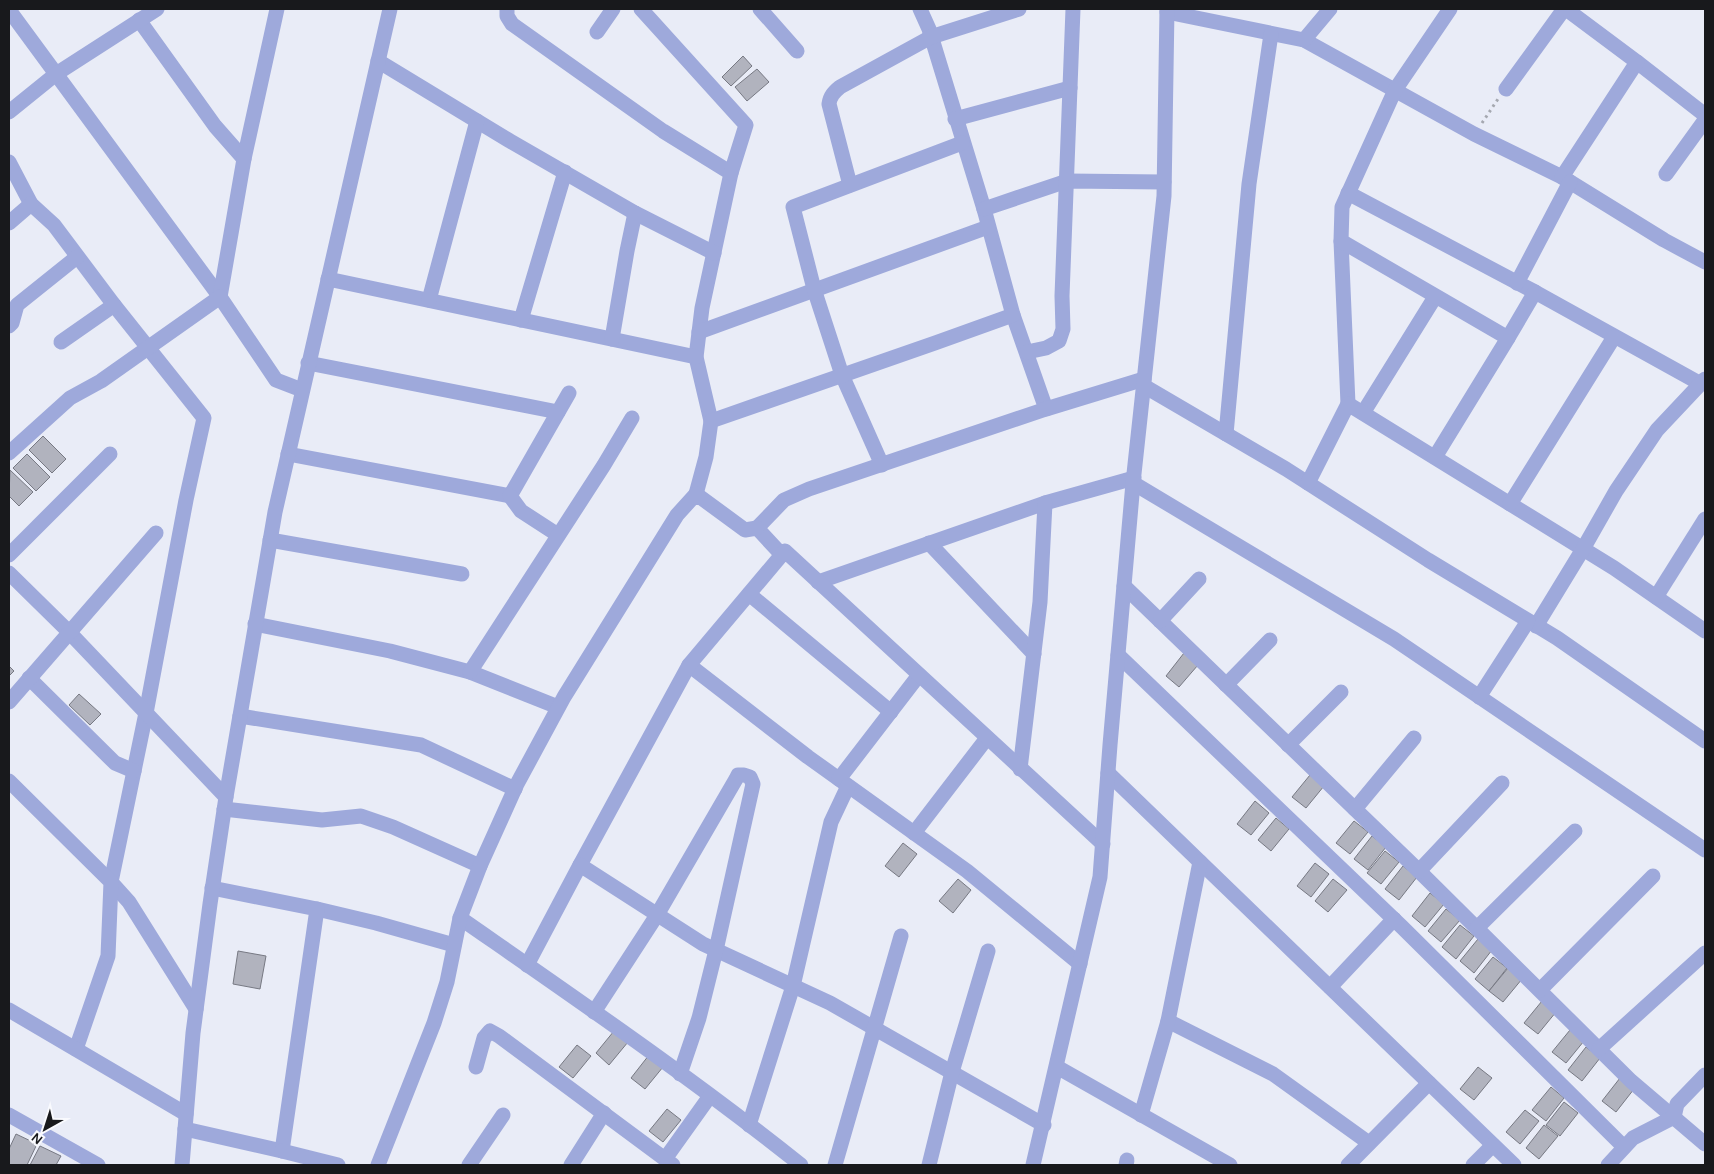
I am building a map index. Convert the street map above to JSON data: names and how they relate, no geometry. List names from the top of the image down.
{
  "north": "bottom left"
}
